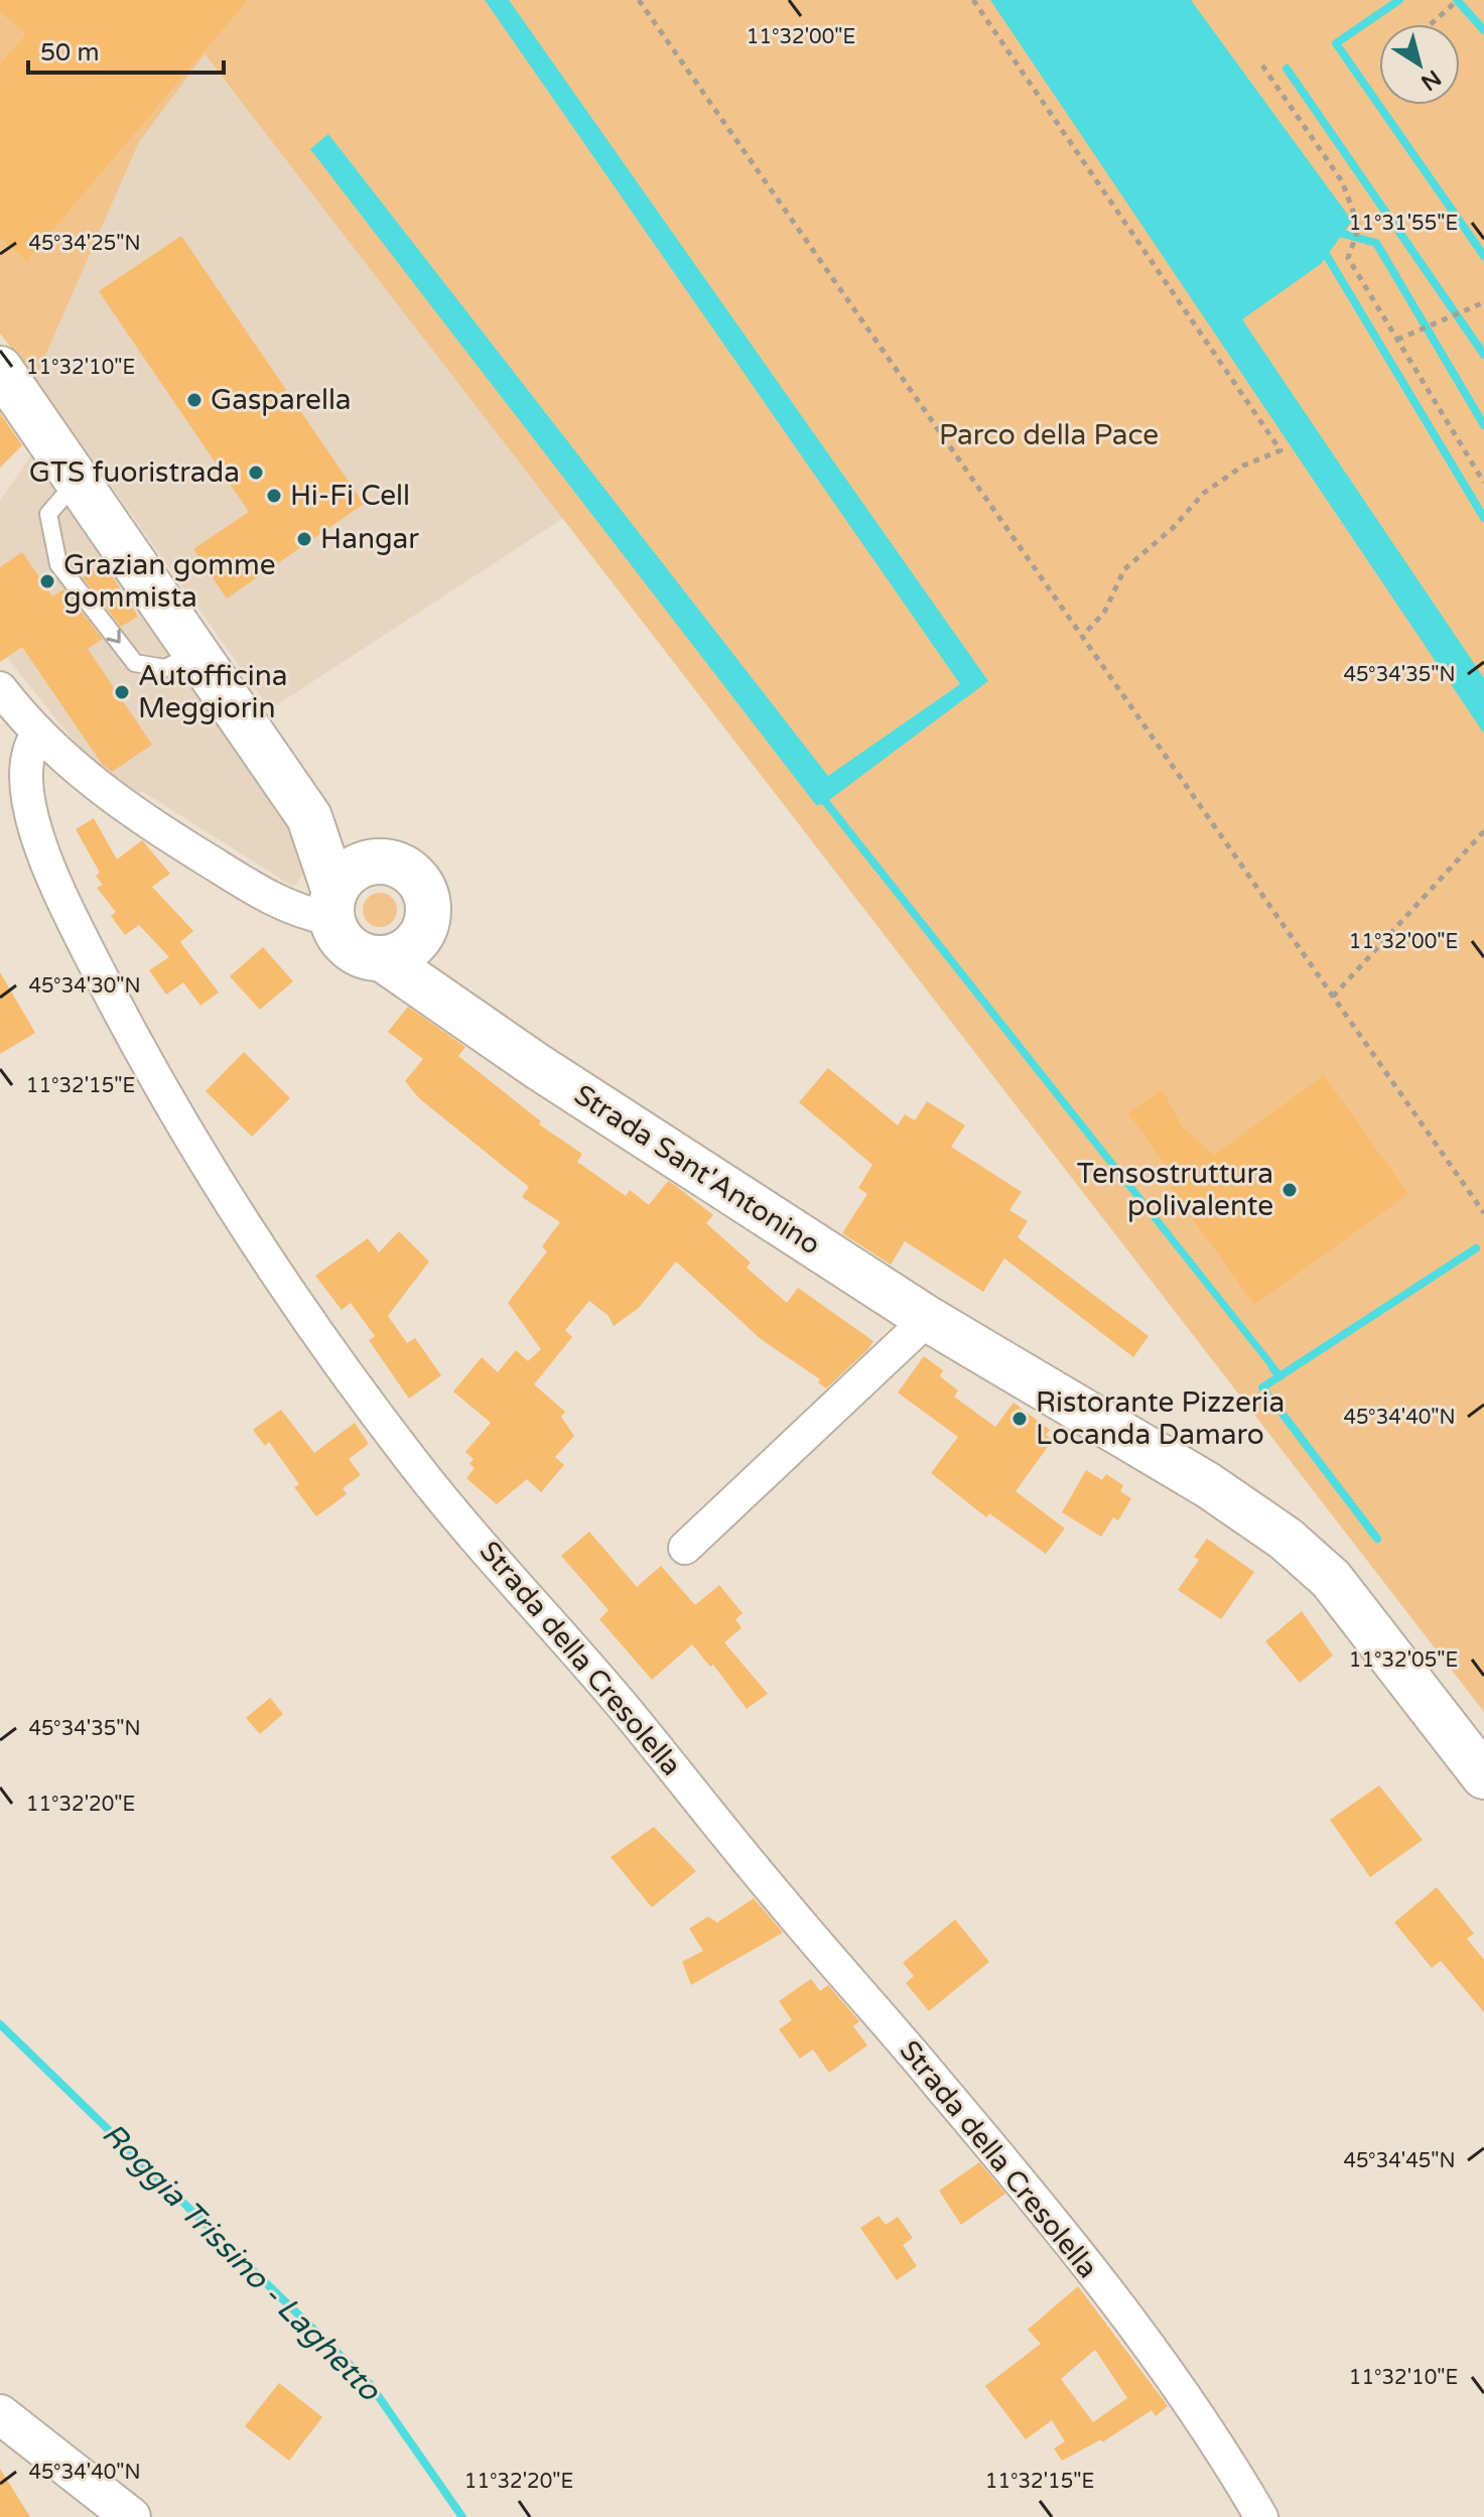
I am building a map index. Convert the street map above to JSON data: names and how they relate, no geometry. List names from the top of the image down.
{
  "streets": {
    "main road": ["Strada Sant'Antonino"],
    "street": ["Strada della Cresolella"]
  },
  "water": ["Roggia Trissino - Laghetto"],
  "parks": ["Parco della Pace"],
  "places": [
    "Gasparella",
    "GTS fuoristrada",
    "Hi-Fi Cell",
    "Hangar",
    "Grazian gomme gommista",
    "Autofficina Meggiorin",
    "Tensostruttura polivalente",
    "Ristorante Pizzeria Locanda Damaro"
  ],
  "scale_bar": "50 m",
  "north": "bottom right",
  "coordinates": [
    "11°32'00\"E",
    "11°31'55\"E",
    "45°34'25\"N",
    "11°32'10\"E",
    "45°34'35\"N",
    "45°34'30\"N",
    "11°32'15\"E",
    "45°34'40\"N",
    "11°32'05\"E",
    "11°32'20\"E",
    "45°34'45\"N"
  ]
}
